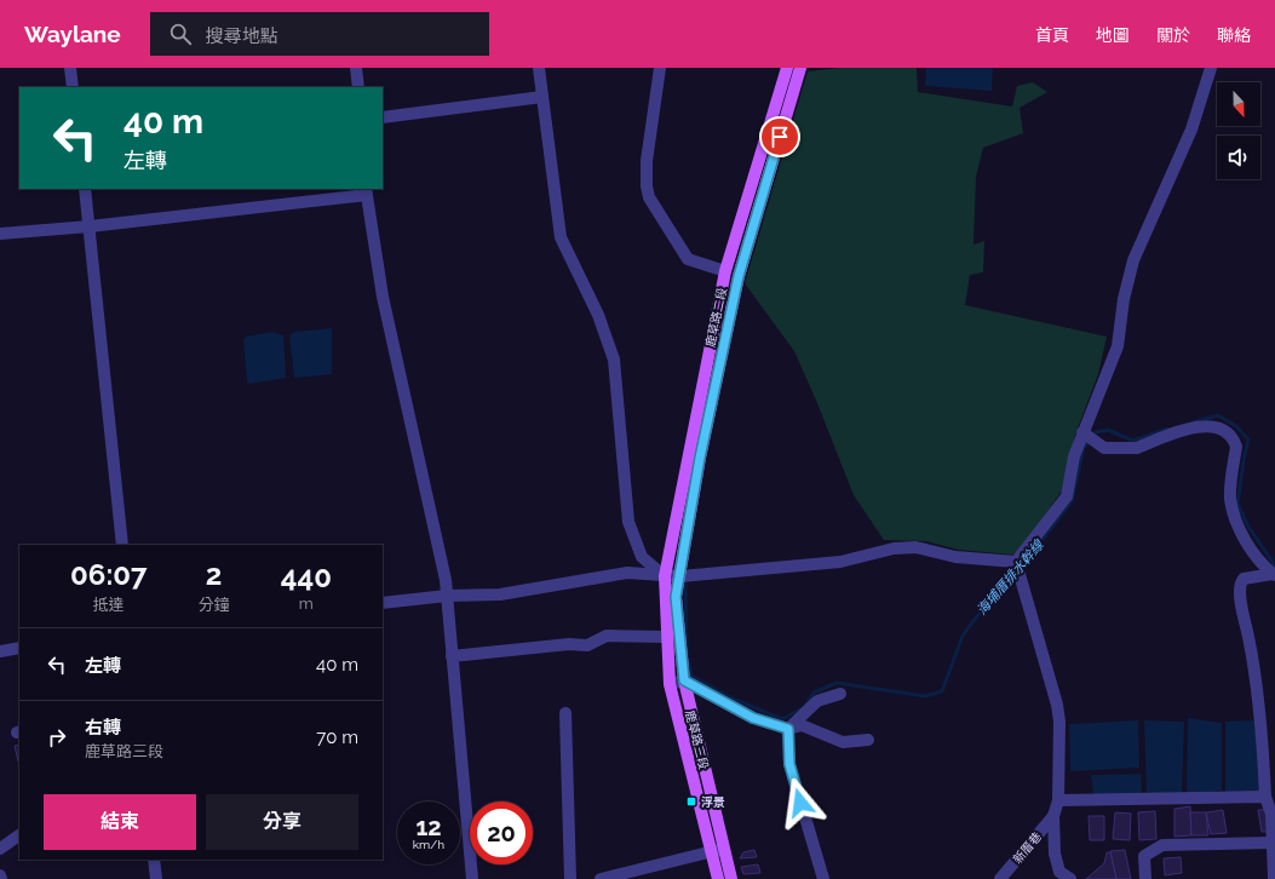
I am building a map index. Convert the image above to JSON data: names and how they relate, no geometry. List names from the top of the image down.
{
  "streets": {
    "main road": ["鹿草路二段", "鹿草路三段"],
    "street": ["新厝巷"]
  },
  "crossings": [
    ["鹿草路二段", "鹿草路三段"]
  ],
  "water": ["海埔厝排水幹線"],
  "places": {
    "transit": ["浮景"]
  },
  "north": "bottom",
  "page": {
    "header": "Waylane",
    "search": "搜尋地點",
    "nav": [
      "首頁",
      "地圖",
      "關於",
      "聯絡"
    ],
    "turn": ["40 m", "左轉"],
    "eta": [
      "06:07",
      "抵達",
      "2",
      "分鐘",
      "440",
      "m"
    ],
    "list": [
      {
        "name": "左轉",
        "value": "40 m"
      },
      {
        "name": "右轉",
        "note": "鹿草路三段",
        "value": "70 m"
      }
    ],
    "buttons": ["結束", "分享"],
    "speed": "12 km/h",
    "limit": "20"
  }
}
